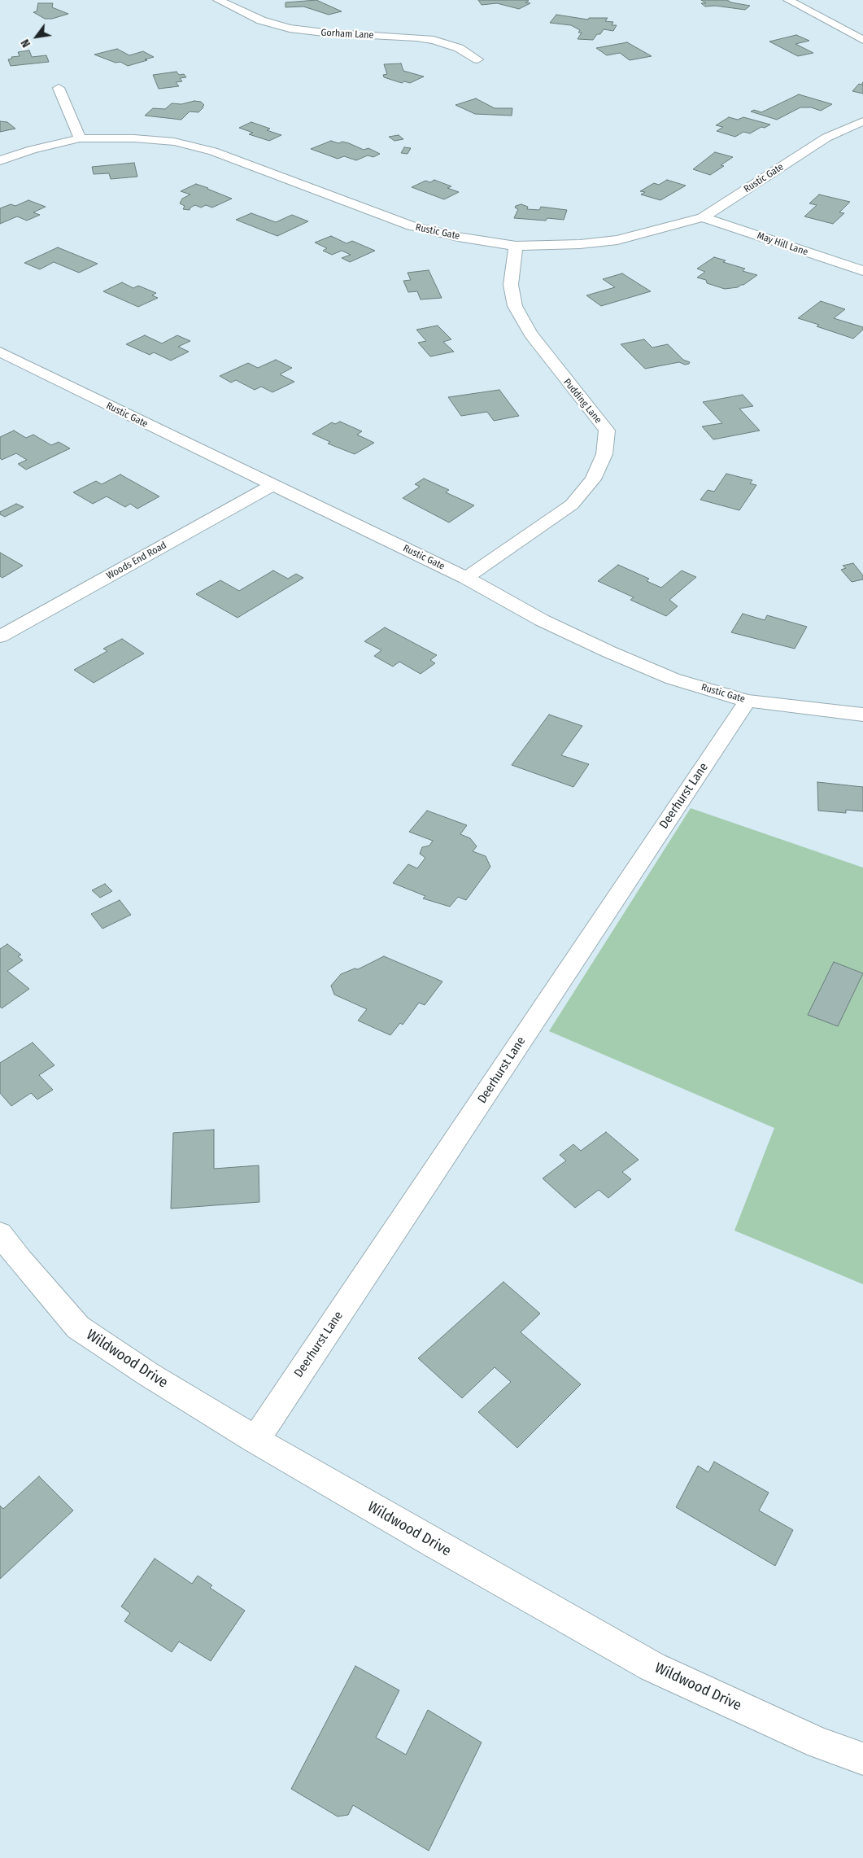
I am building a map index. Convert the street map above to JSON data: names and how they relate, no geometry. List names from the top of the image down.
{
  "streets": {
    "street": [
      "Gorham Lane",
      "Rustic Gate",
      "May Hill Lane",
      "Pudding Lane",
      "Woods End Road",
      "Deerhurst Lane",
      "Wildwood Drive"
    ]
  },
  "crossings": [
    ["Rustic Gate", "May Hill Lane"],
    ["Rustic Gate", "Pudding Lane"],
    ["Rustic Gate", "Woods End Road"],
    ["Rustic Gate", "Deerhurst Lane"],
    ["Deerhurst Lane", "Wildwood Drive"]
  ],
  "north": "bottom left"
}
